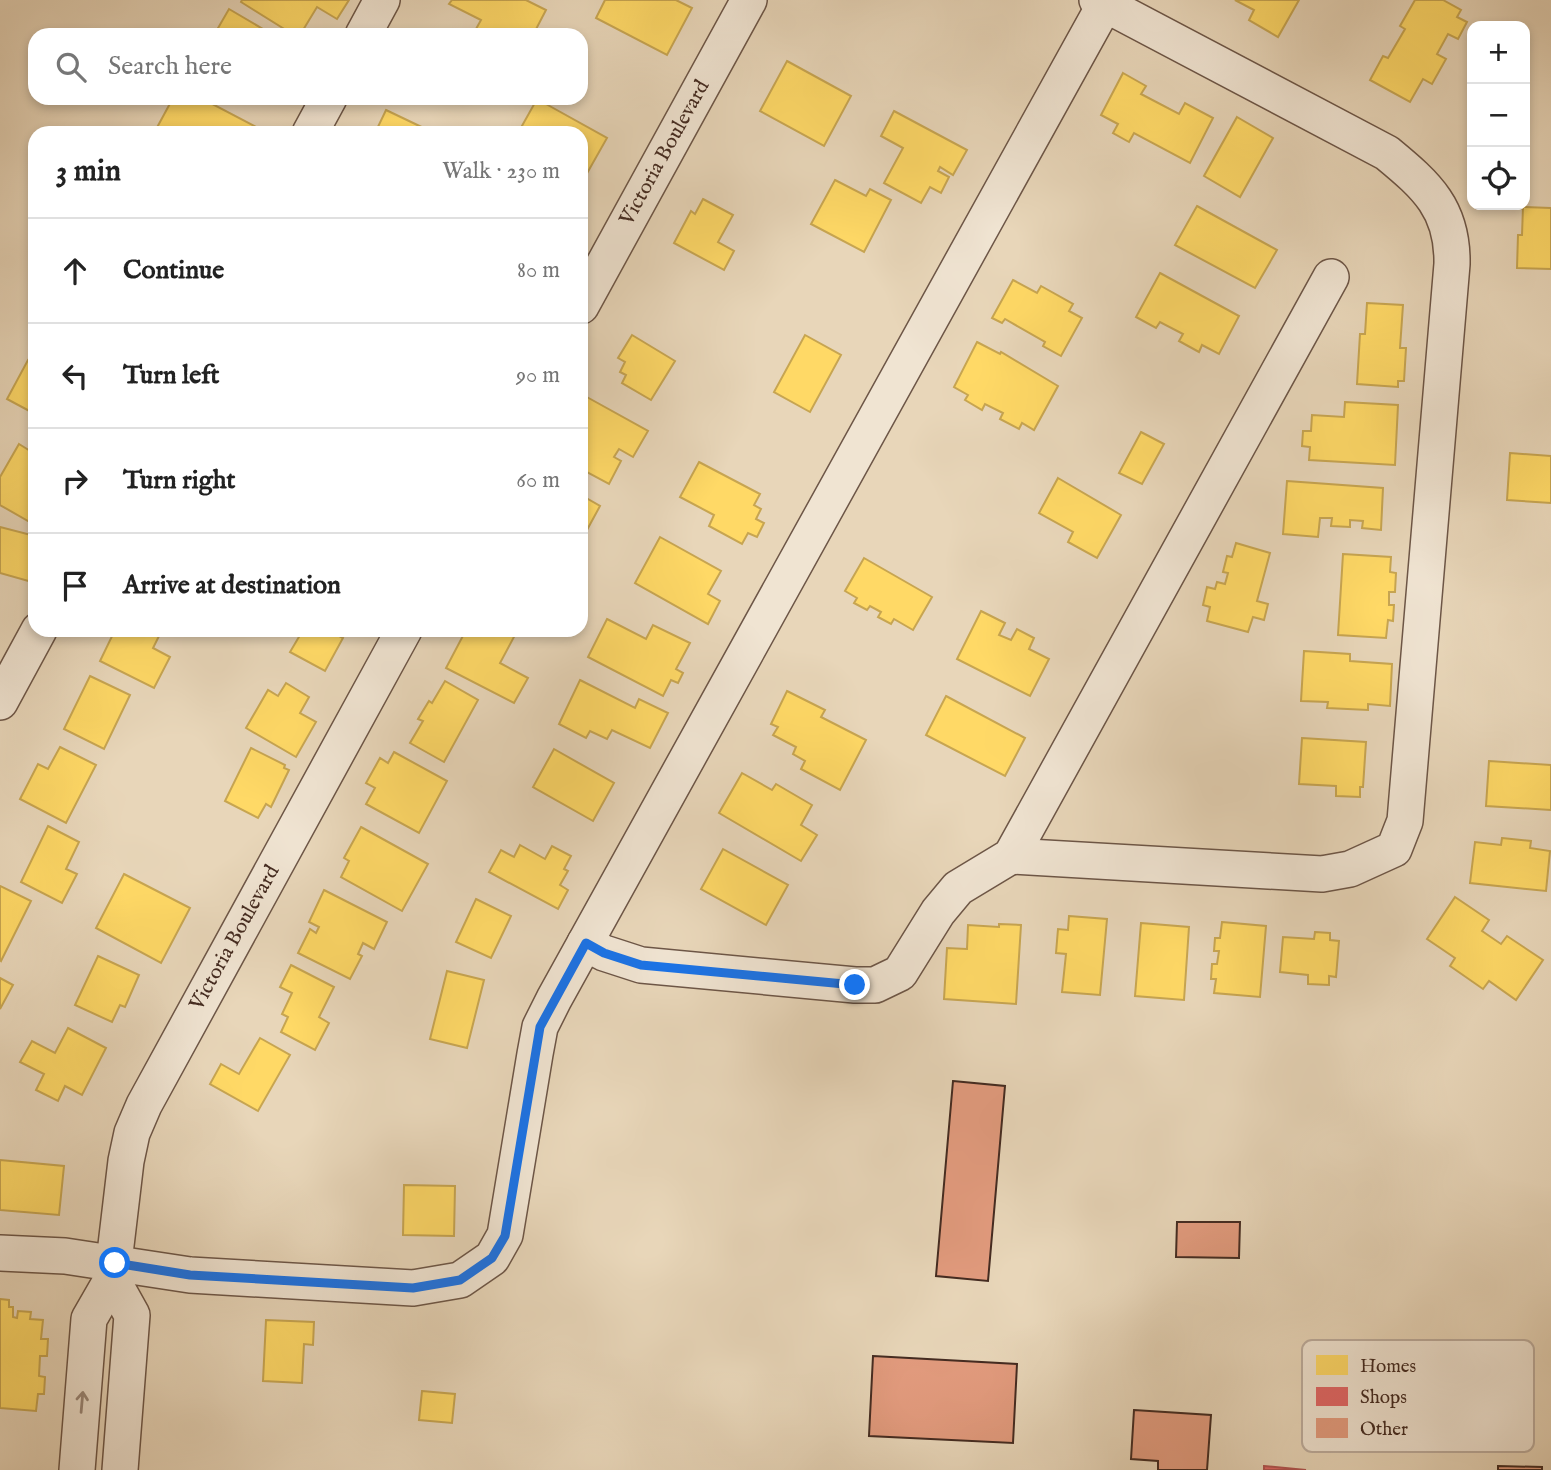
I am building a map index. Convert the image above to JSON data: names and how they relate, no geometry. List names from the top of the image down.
{
  "streets": {
    "street": ["Victoria Boulevard"]
  },
  "legend": ["Homes", "Shops", "Other"],
  "page": {
    "map_buttons": ["+", "−"],
    "search": "Search here",
    "heading": ["3 min", "Walk · 230 m"],
    "list": [
      ["Continue", "80 m"],
      ["Turn left", "90 m"],
      ["Turn right", "60 m"],
      "Arrive at destination"
    ]
  }
}
